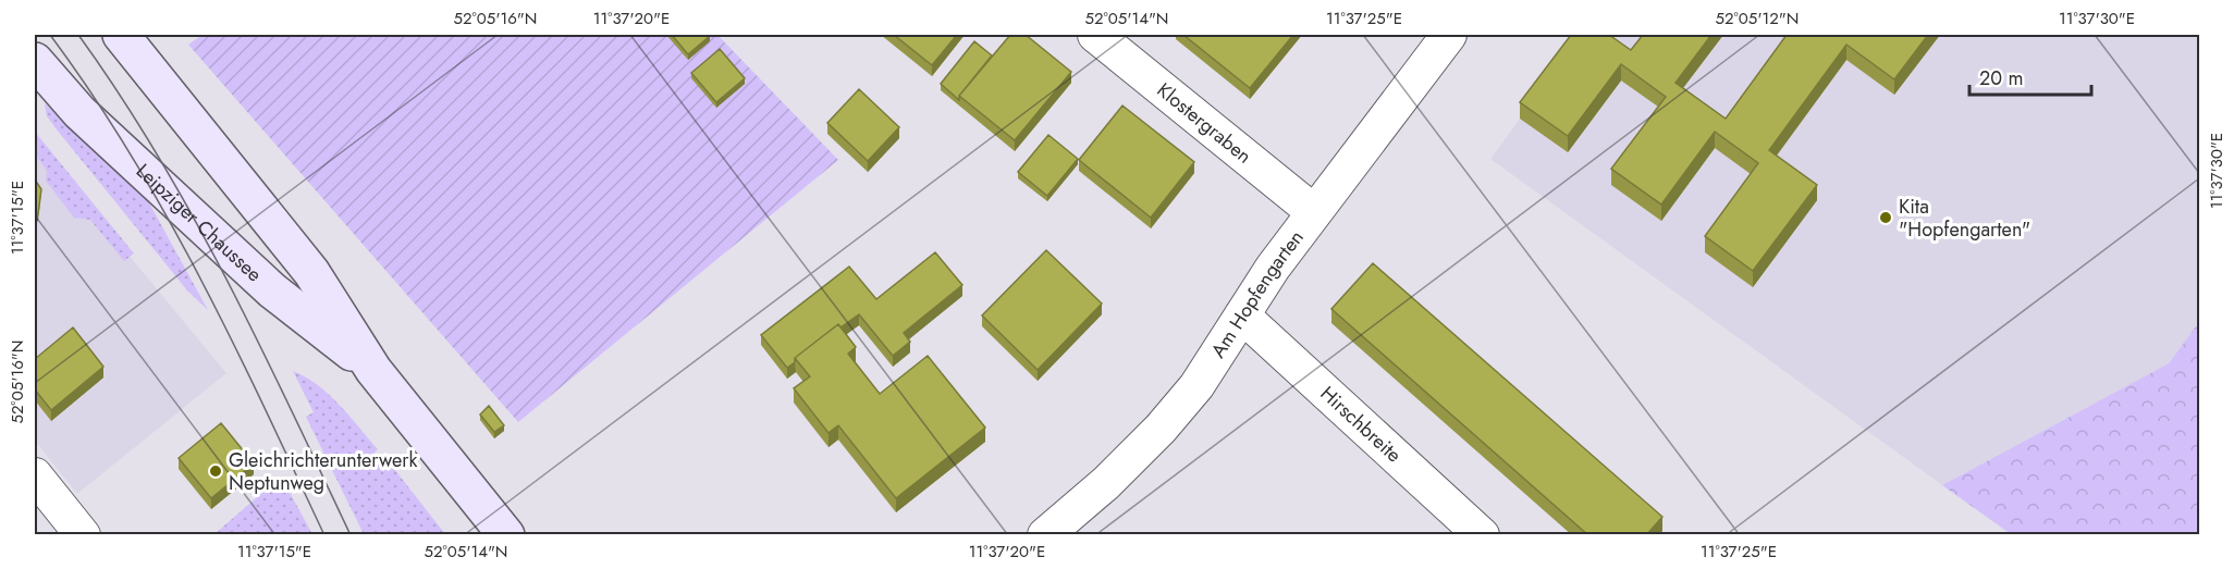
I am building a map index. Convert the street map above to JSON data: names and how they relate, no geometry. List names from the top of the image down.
{
  "streets": {
    "main road": ["Leipziger Chaussee"],
    "street": ["Klostergraben", "Am Hopfengarten", "Hirschbreite"]
  },
  "crossings": [
    ["Klostergraben", "Am Hopfengarten"],
    ["Am Hopfengarten", "Hirschbreite"]
  ],
  "places": ["Kita \"Hopfengarten\"", "Gleichrichterunterwerk Neptunweg"],
  "scale_bar": "20 m",
  "coordinates": [
    "52°05'16\"N",
    "11°37'20\"E",
    "52°05'14\"N",
    "11°37'25\"E",
    "52°05'12\"N",
    "11°37'30\"E",
    "11°37'15\"E"
  ]
}
